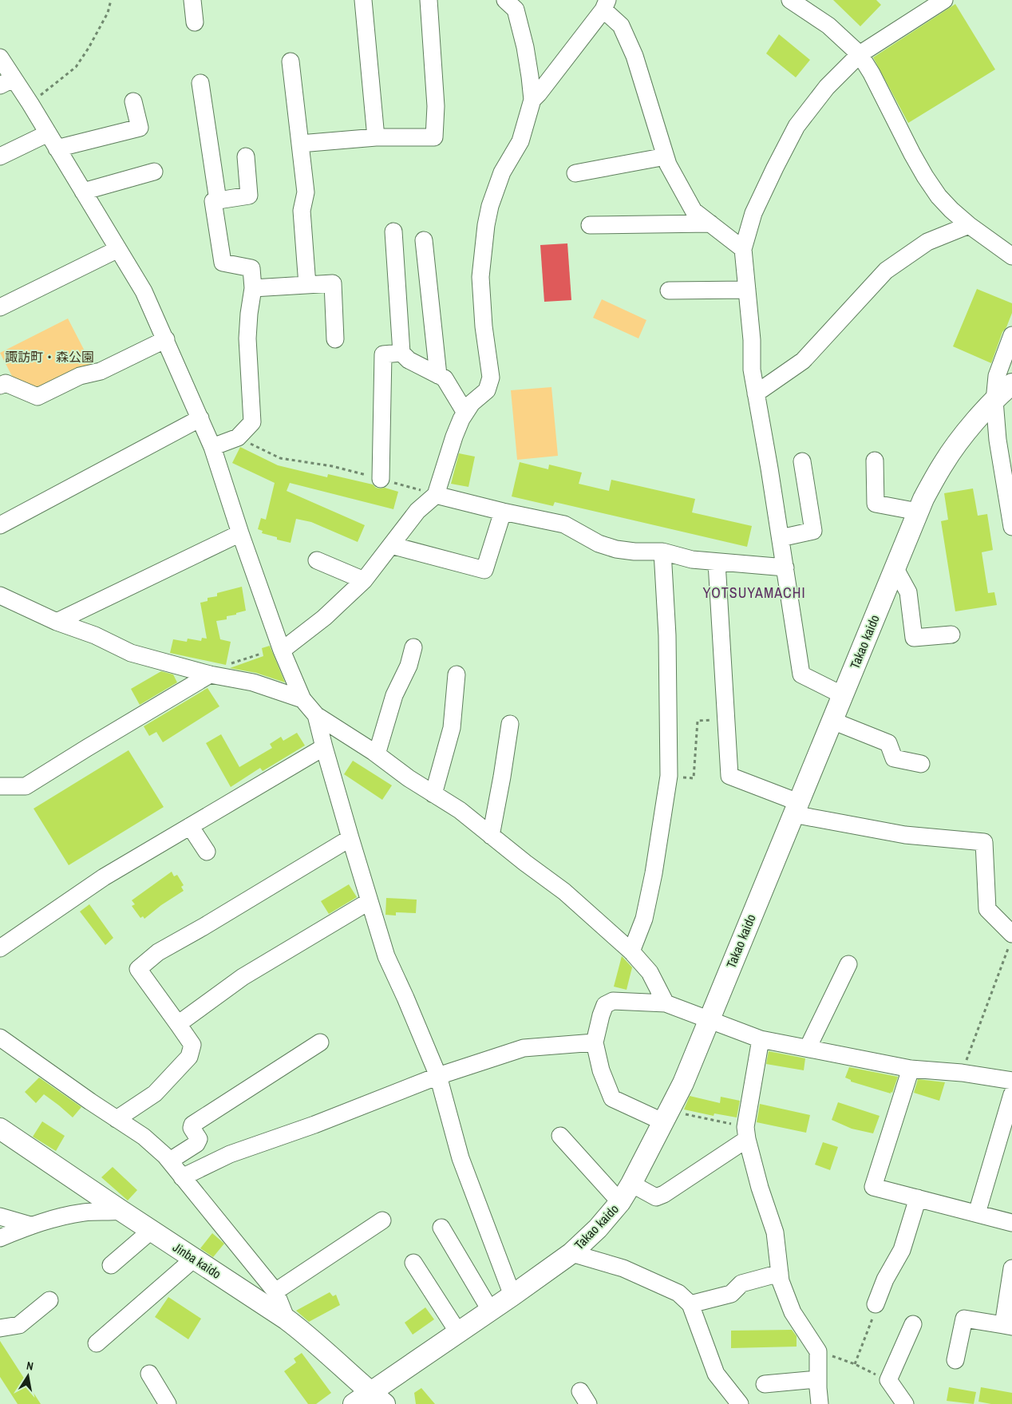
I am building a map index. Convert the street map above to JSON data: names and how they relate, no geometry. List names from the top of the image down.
{
  "streets": {
    "main road": ["Takao kaido", "Jinba kaido"]
  },
  "crossings": [
    ["Takao kaido", "Jinba kaido"]
  ],
  "districts": ["YOTSUYAMACHI"],
  "parks": ["諏訪町・森公園"],
  "north": "top"
}
